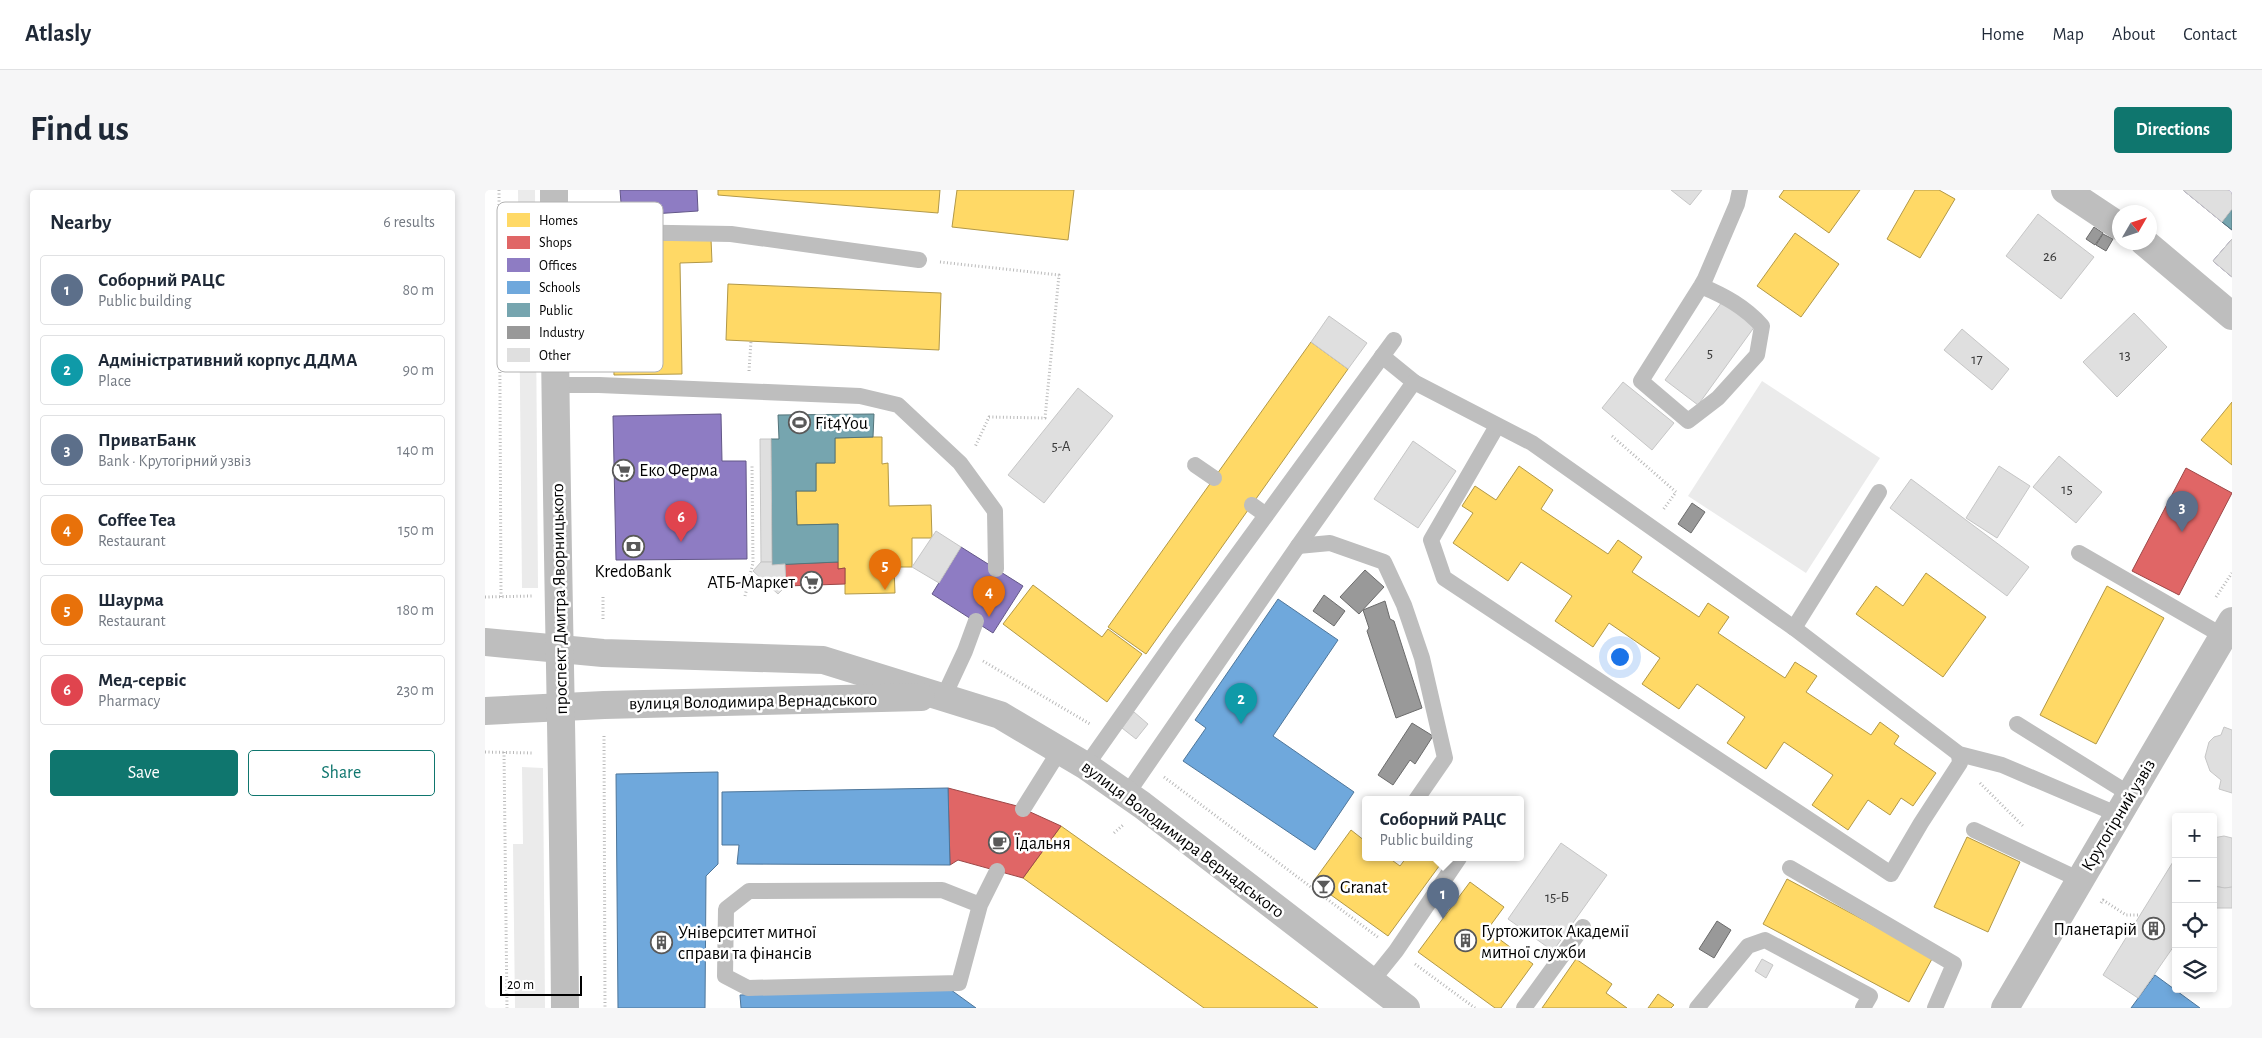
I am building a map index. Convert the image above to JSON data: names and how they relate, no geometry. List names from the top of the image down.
{
  "streets": {
    "street": ["проспект Дмитра Яворницького", "вулиця Володимира Вернадського", "Крутогірний узвіз"]
  },
  "crossings": [
    ["проспект Дмитра Яворницького", "вулиця Володимира Вернадського"]
  ],
  "places": {
    "sports": ["Fit4You"],
    "supermarket": ["Еко Ферма", "АТБ-Маркет"],
    "bank": ["KredoBank"],
    "cafe": ["Їдальня"],
    "bar": ["Granat"],
    "building": ["Планетарій", "Гуртожиток Академії митної служби", "Університет митної справи та фінансів"]
  },
  "house_numbers": [
    "26",
    "5",
    "13",
    "17",
    "5-А",
    "15",
    "15-Б"
  ],
  "legend": [
    "Homes",
    "Shops",
    "Offices",
    "Schools",
    "Public",
    "Industry",
    "Other"
  ],
  "scale_bar": "20 m",
  "north": "top right",
  "page": {
    "header": "Atlasly",
    "nav": [
      "Home",
      "Map",
      "About",
      "Contact"
    ],
    "buttons": [
      "Directions",
      ["Save", "Share"]
    ],
    "title": "Find us",
    "heading": ["Nearby", "6 results"],
    "list": [
      {
        "mark": "1",
        "name": "Соборний РАЦС",
        "note": "Public building",
        "value": "80 m"
      },
      {
        "mark": "2",
        "name": "Адміністративний корпус ДДМА",
        "note": "Place",
        "value": "90 m"
      },
      {
        "mark": "3",
        "name": "ПриватБанк",
        "note": "Bank · Крутогірний узвіз",
        "value": "140 m"
      },
      {
        "mark": "4",
        "name": "Coffee Tea",
        "note": "Restaurant",
        "value": "150 m"
      },
      {
        "mark": "5",
        "name": "Шаурма",
        "note": "Restaurant",
        "value": "180 m"
      },
      {
        "mark": "6",
        "name": "Мед-сервіс",
        "note": "Pharmacy",
        "value": "230 m"
      }
    ],
    "pins": [
      "3",
      "6",
      "5",
      "4",
      "2",
      "1"
    ],
    "popup": ["Соборний РАЦС", "Public building"],
    "map_buttons": ["+", "−"],
    "scale": "20 m"
  }
}
